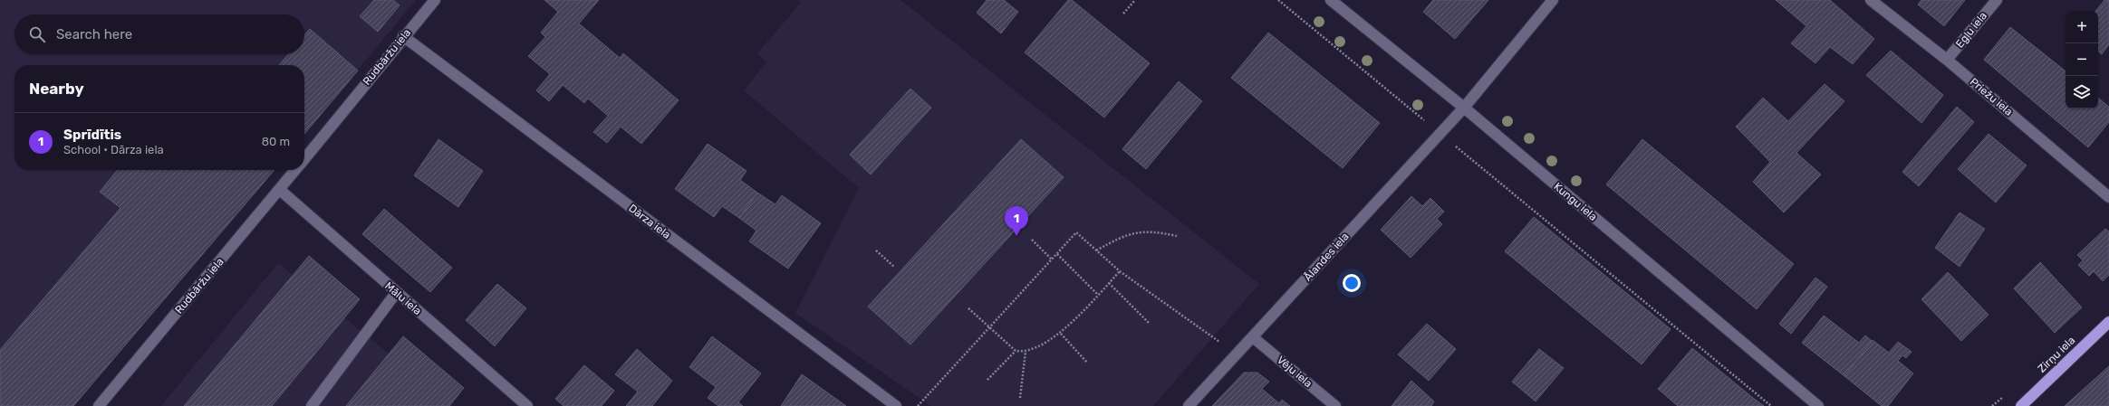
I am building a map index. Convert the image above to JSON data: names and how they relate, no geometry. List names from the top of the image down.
{
  "streets": {
    "highway": ["Zirņu iela"],
    "street": [
      "Egļu iela",
      "Rudbāržu iela",
      "Priežu iela",
      "Kungu iela",
      "Dārza iela",
      "Ālandes iela",
      "Mālu iela",
      "Vēju iela"
    ]
  },
  "crossings": [
    ["Egļu iela", "Priežu iela"],
    ["Rudbāržu iela", "Dārza iela"],
    ["Rudbāržu iela", "Mālu iela"],
    ["Kungu iela", "Ālandes iela"],
    ["Ālandes iela", "Vēju iela"]
  ],
  "page": {
    "map_buttons": ["+", "−"],
    "search": "Search here",
    "heading": "Nearby",
    "list": [
      {
        "mark": "1",
        "name": "Sprīdītis",
        "note": "School · Dārza iela",
        "value": "80 m"
      }
    ],
    "pins": "1"
  }
}
